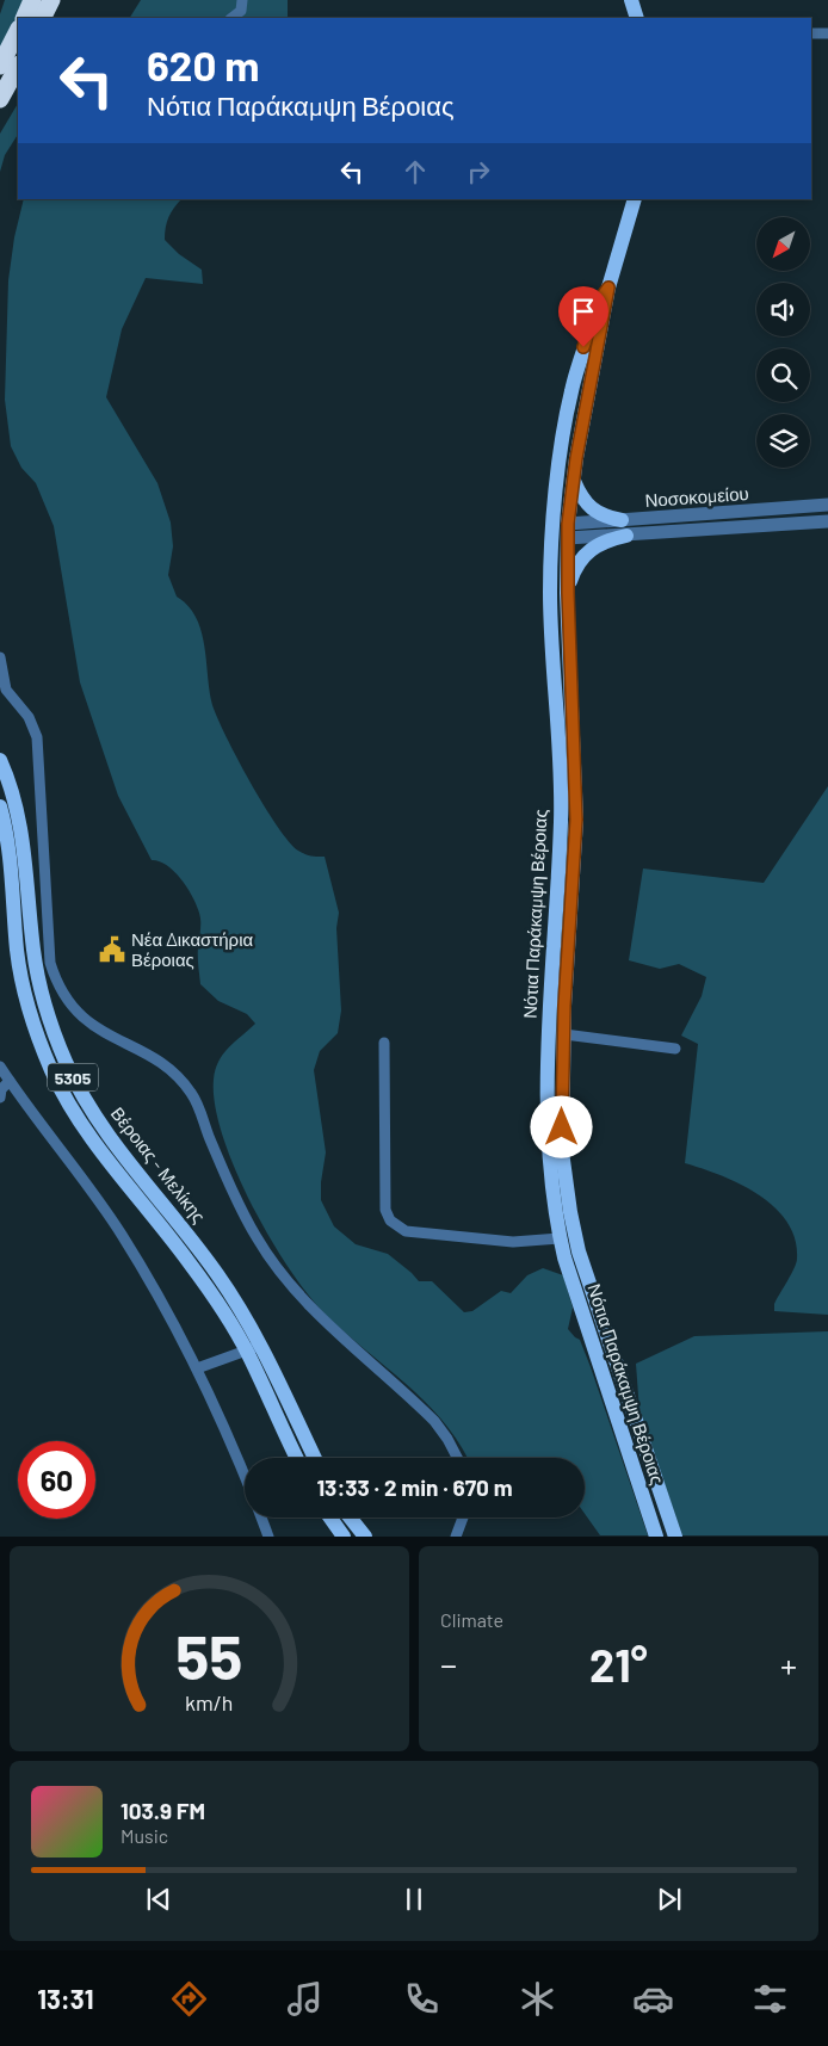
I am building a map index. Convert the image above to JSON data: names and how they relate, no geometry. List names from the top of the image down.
{
  "streets": {
    "main road": ["Νότια Παράκαμψη Βέροιας", "5305", "Βέροιας - Μελίκης"],
    "street": ["Νοσοκομείου"]
  },
  "crossings": [
    ["Νοσοκομείου", "Νότια Παράκαμψη Βέροιας"]
  ],
  "places": {
    "public building": ["Νέα Δικαστήρια Βέροιας"]
  },
  "north": "bottom left",
  "page": {
    "turn": ["620 m", "Νότια Παράκαμψη Βέροιας"],
    "limit": "60",
    "trip": "13:33 · 2 min · 670 m",
    "tile": "Climate",
    "heat": ["−", "21°", "+"],
    "song": ["103.9 FM", "Music"],
    "tabs": "13:31",
    "gauge": ["55", "km/h"]
  }
}
